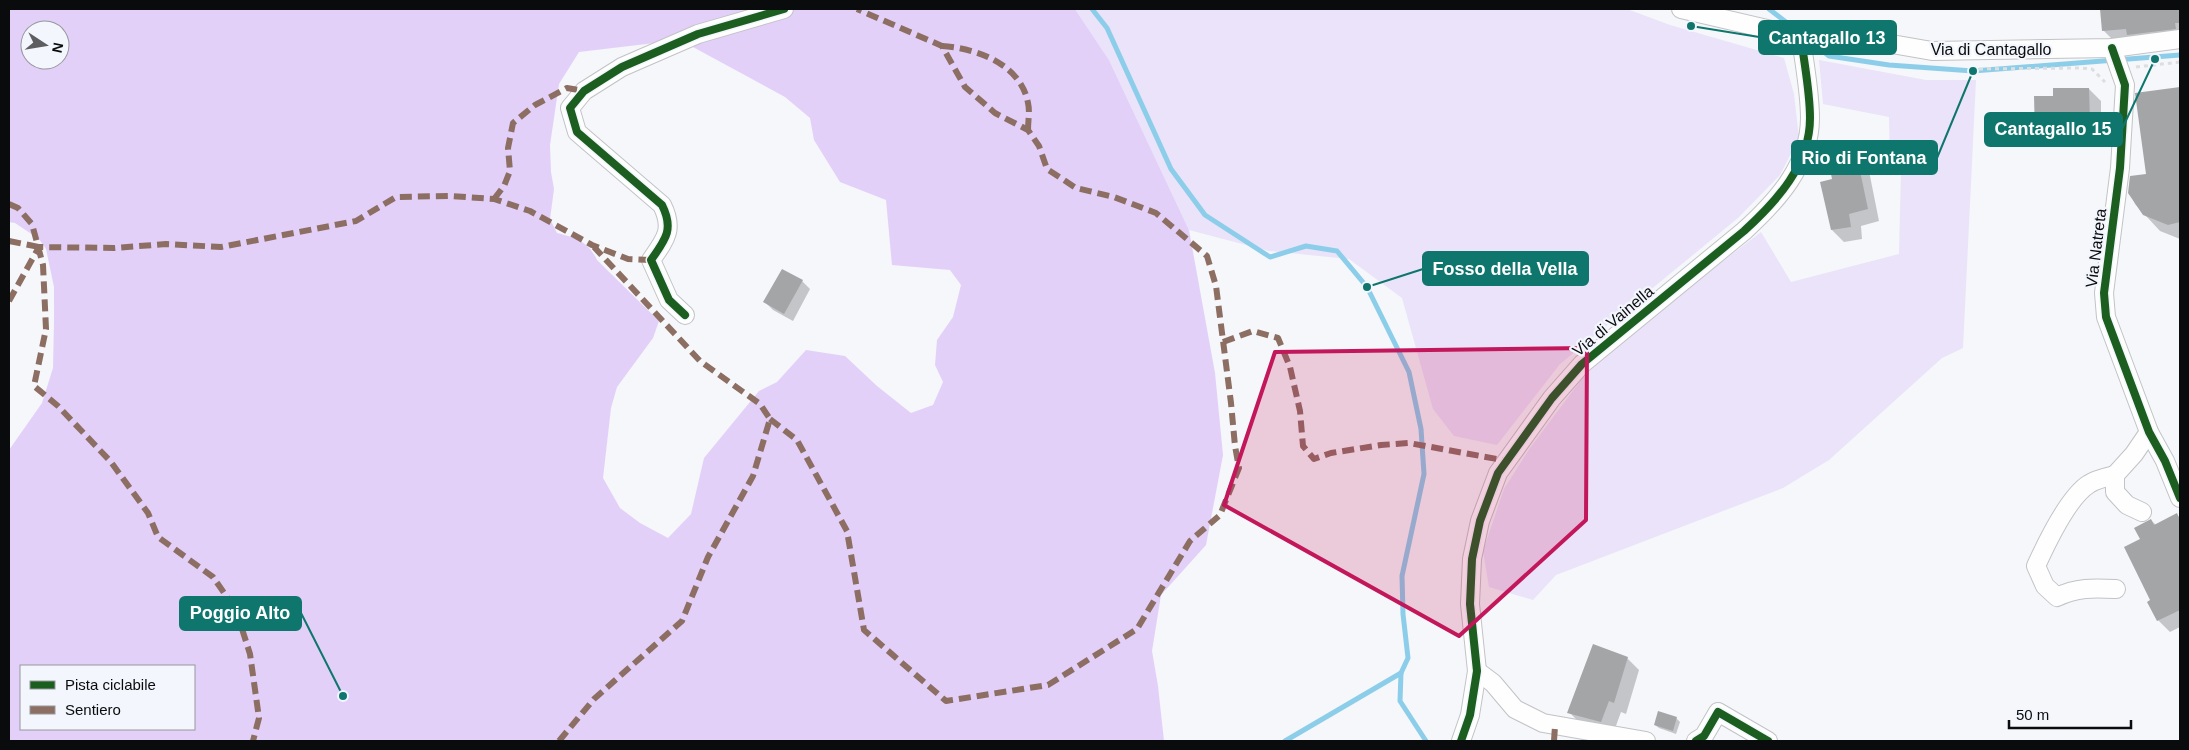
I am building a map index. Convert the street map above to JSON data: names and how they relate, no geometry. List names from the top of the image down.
{
  "streets": {
    "street": ["Via di Cantagallo", "Via Natreta", "Via di Vainella"]
  },
  "crossings": [
    ["Via di Cantagallo", "Via Natreta"],
    ["Via di Cantagallo", "Via di Vainella"]
  ],
  "places": [
    "Cantagallo 13",
    "Cantagallo 15",
    "Rio di Fontana",
    "Fosso della Vella",
    "Poggio Alto"
  ],
  "legend": ["Pista ciclabile", "Sentiero"],
  "scale_bar": "50 m",
  "north": "right"
}
